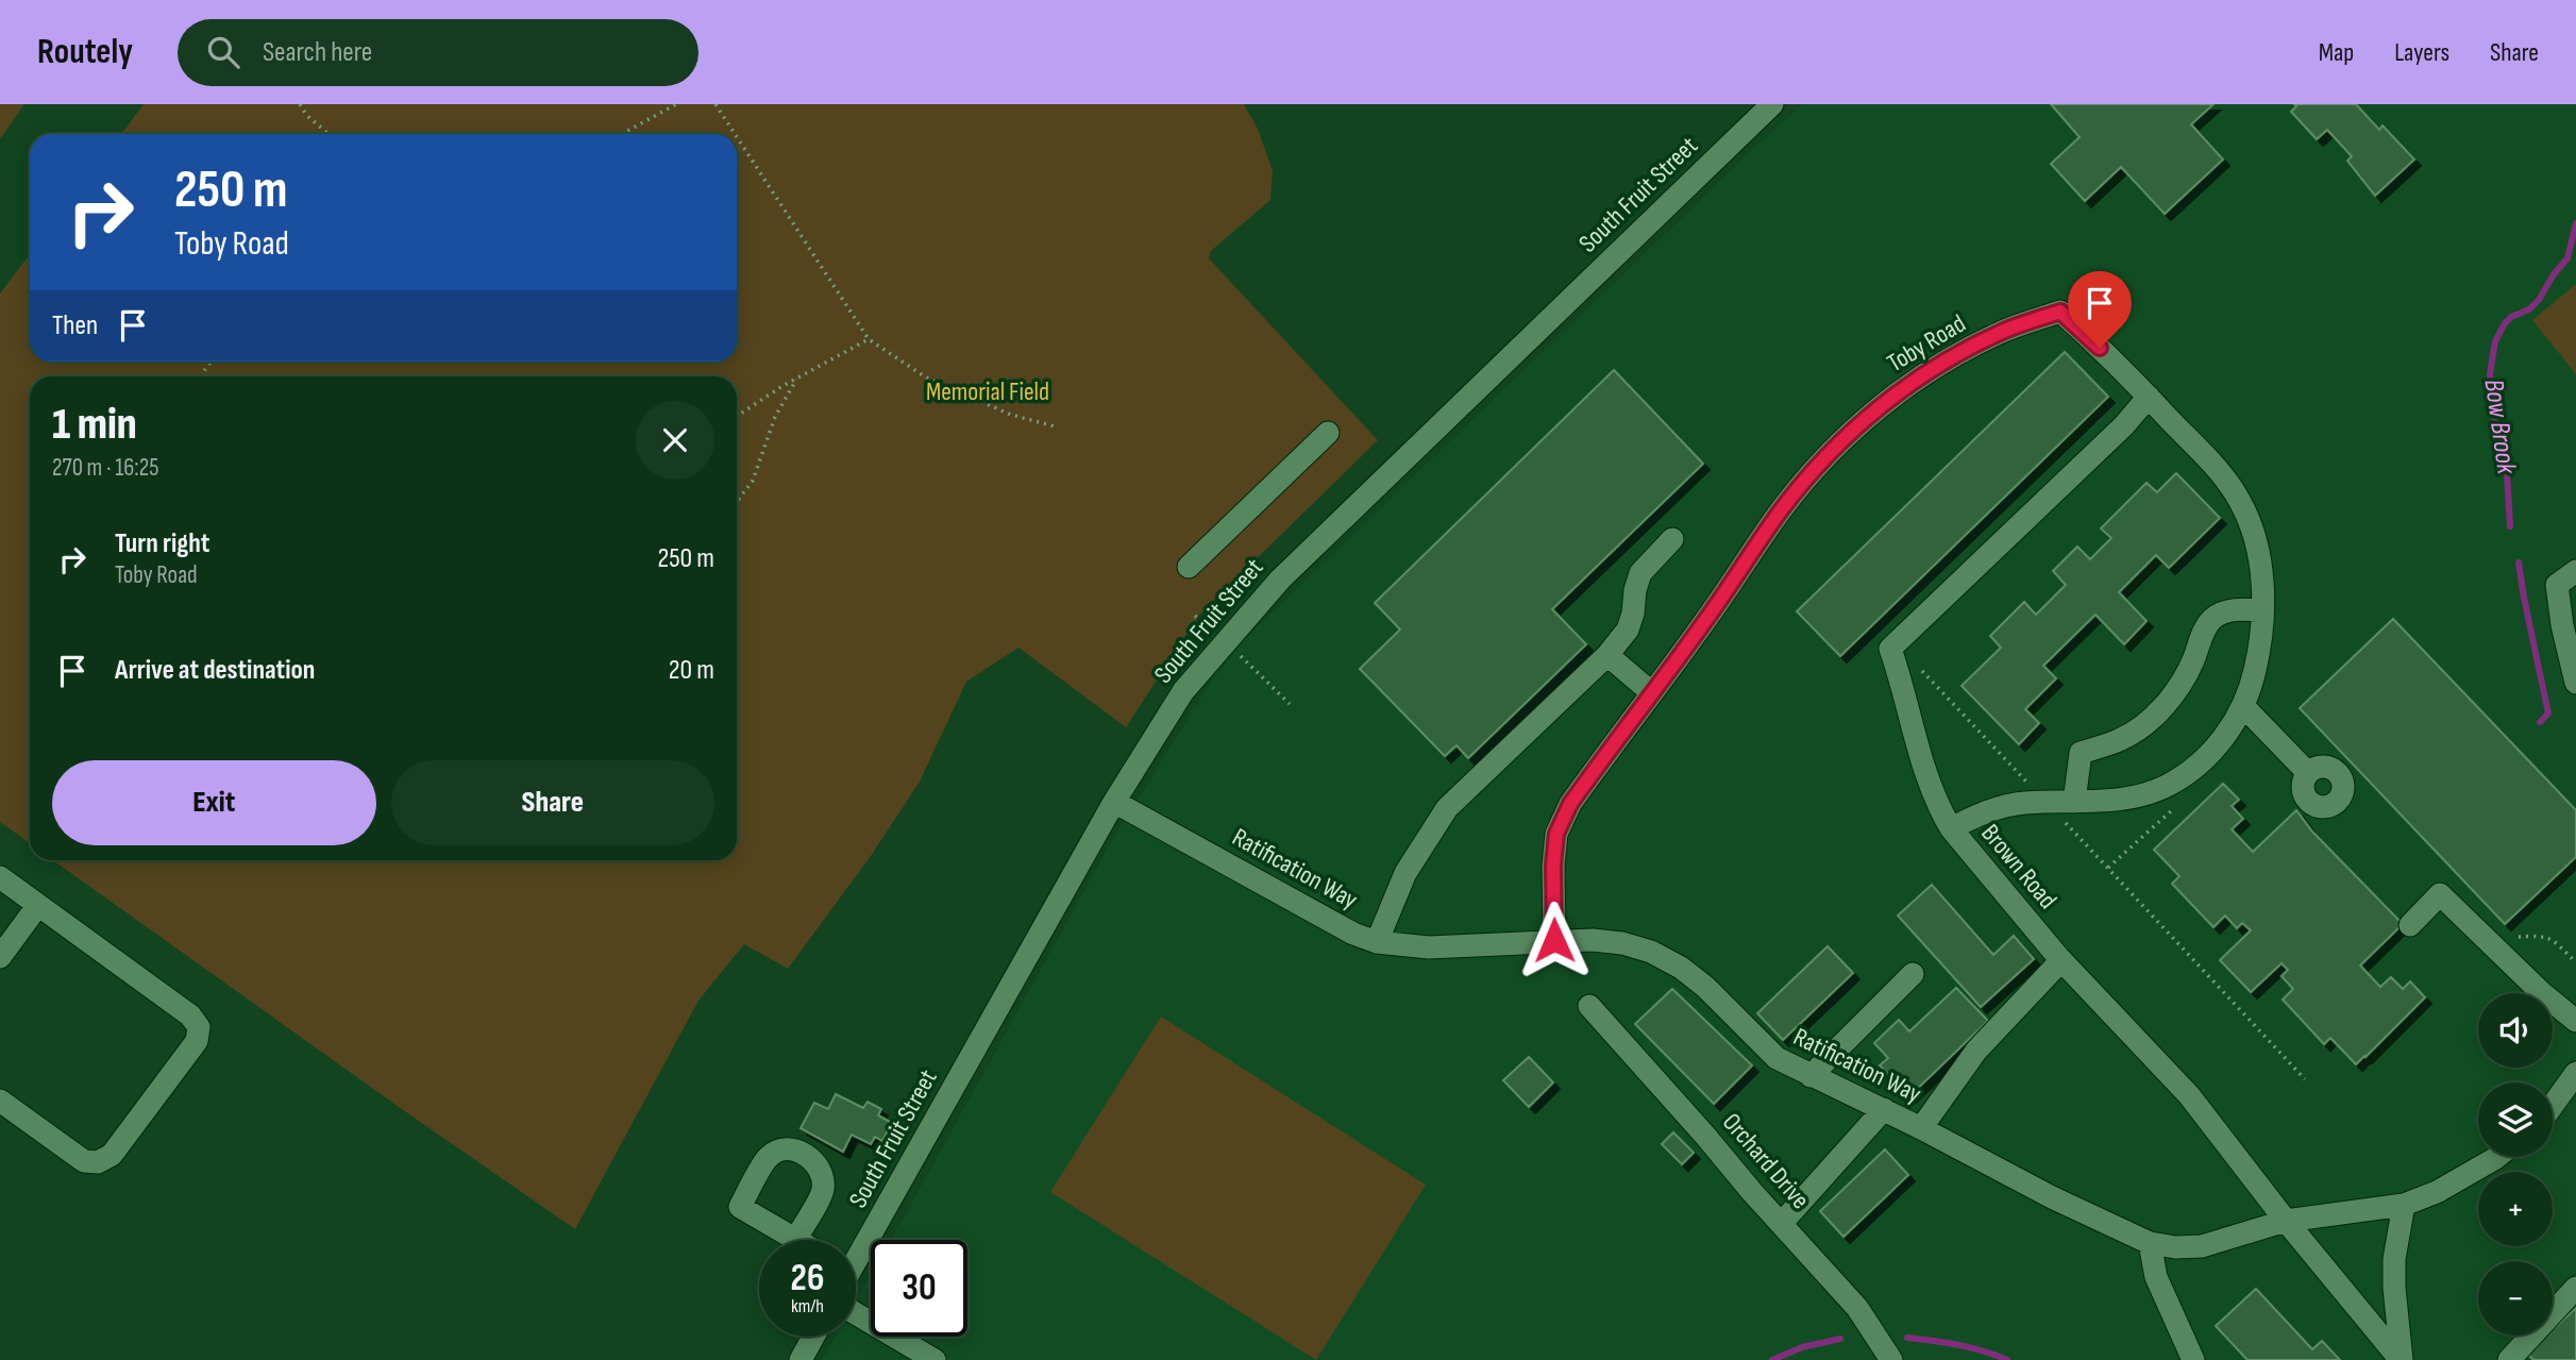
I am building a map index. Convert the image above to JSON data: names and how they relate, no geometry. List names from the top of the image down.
{
  "streets": {
    "street": [
      "South Fruit Street",
      "Toby Road",
      "Brown Road",
      "Ratification Way",
      "Orchard Drive"
    ]
  },
  "crossings": [
    ["South Fruit Street", "Ratification Way"],
    ["Toby Road", "Brown Road"],
    ["Toby Road", "Ratification Way"],
    ["Brown Road", "Ratification Way"]
  ],
  "water": ["Bow Brook"],
  "parks": ["Memorial Field"],
  "page": {
    "header": "Routely",
    "search": "Search here",
    "nav": ["Map", "Layers", "Share"],
    "turn": ["250 m", "Toby Road"],
    "then": "Then",
    "heading": ["1 min", "270 m · 16:25"],
    "list": [
      {
        "name": "Turn right",
        "note": "Toby Road",
        "value": "250 m"
      },
      {
        "name": "Arrive at destination",
        "value": "20 m"
      }
    ],
    "buttons": ["Exit", "Share"],
    "map_buttons": ["+", "−"],
    "speed": "26 km/h",
    "limit": "30"
  }
}
